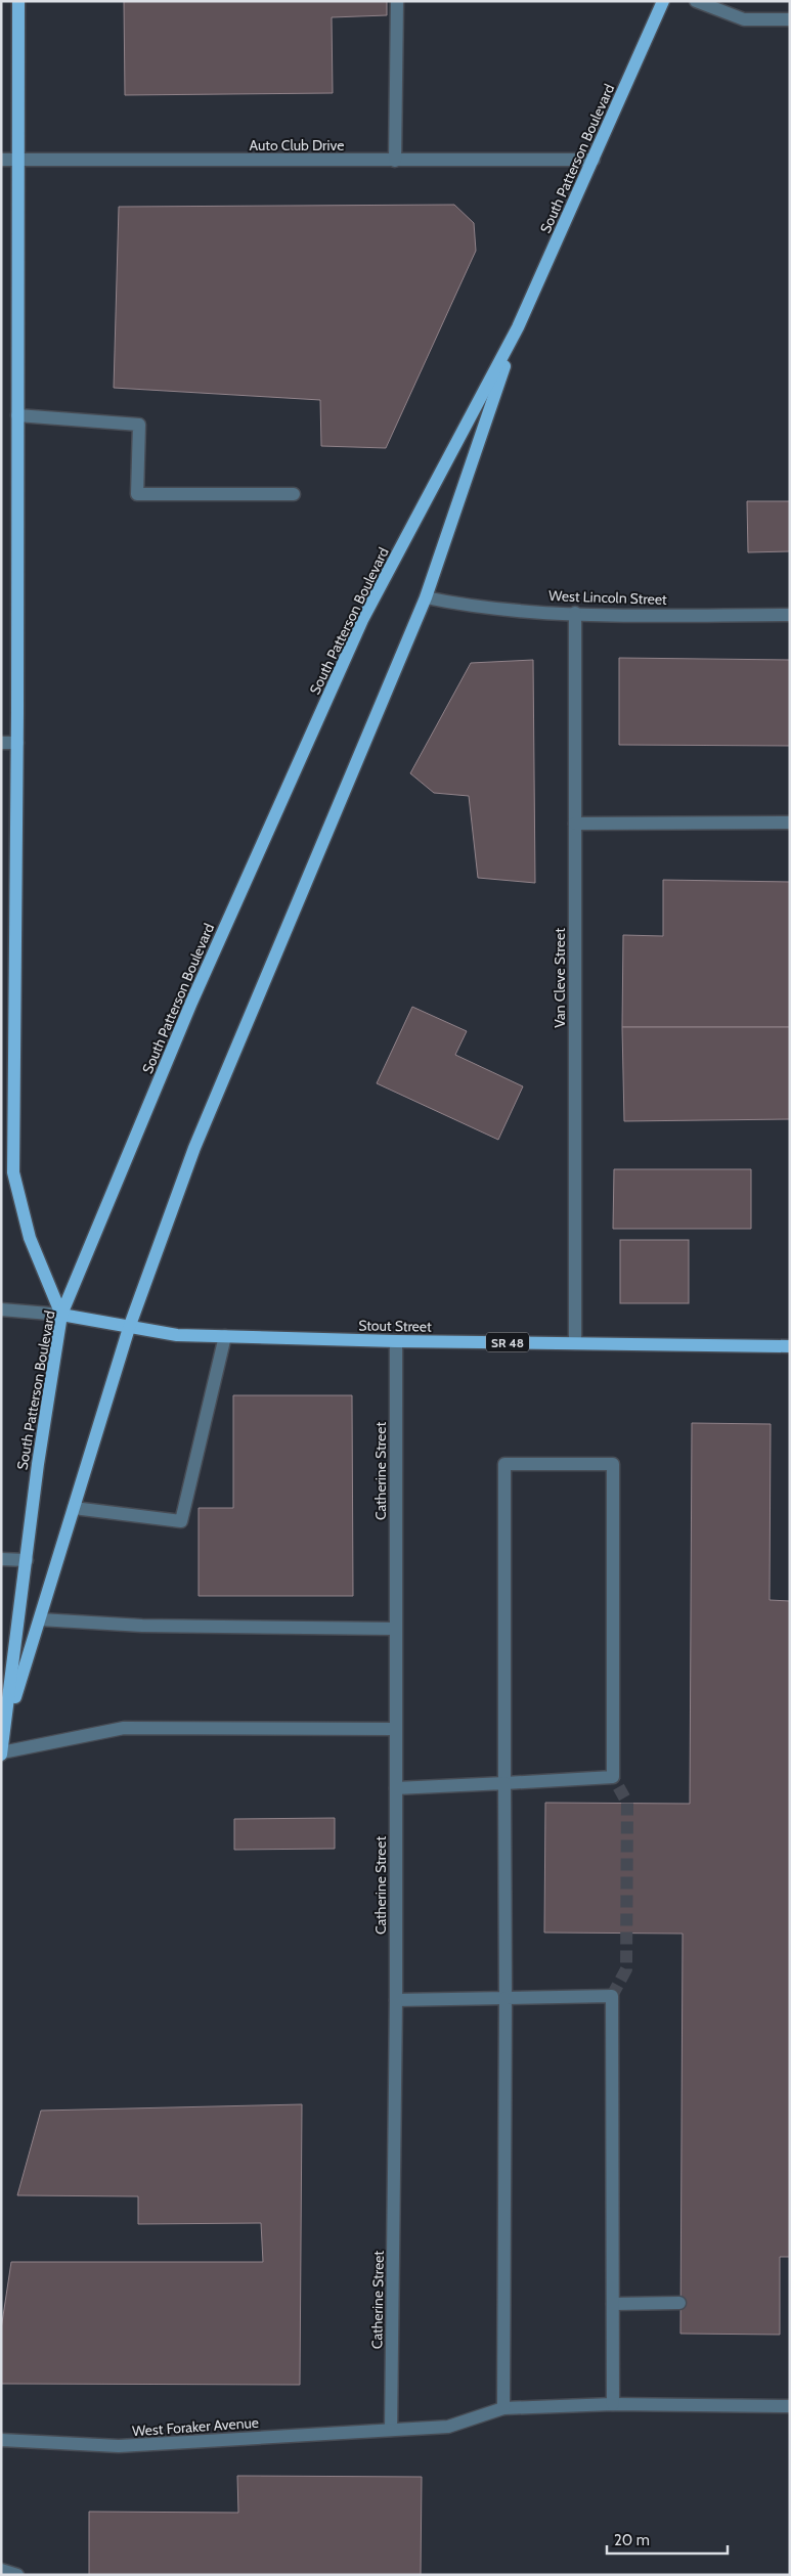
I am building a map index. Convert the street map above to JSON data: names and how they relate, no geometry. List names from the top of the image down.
{
  "streets": {
    "main road": ["South Patterson Boulevard", "Stout Street", "SR 48"],
    "street": [
      "Auto Club Drive",
      "West Lincoln Street",
      "Van Cleve Street",
      "Catherine Street",
      "West Foraker Avenue"
    ]
  },
  "crossings": [
    ["Auto Club Drive", "South Patterson Boulevard"],
    ["South Patterson Boulevard", "West Lincoln Street"],
    ["South Patterson Boulevard", "Stout Street"],
    ["West Lincoln Street", "Van Cleve Street"],
    ["Van Cleve Street", "Stout Street"],
    ["Stout Street", "Catherine Street"],
    ["Catherine Street", "West Foraker Avenue"]
  ],
  "scale_bar": "20 m"
}
